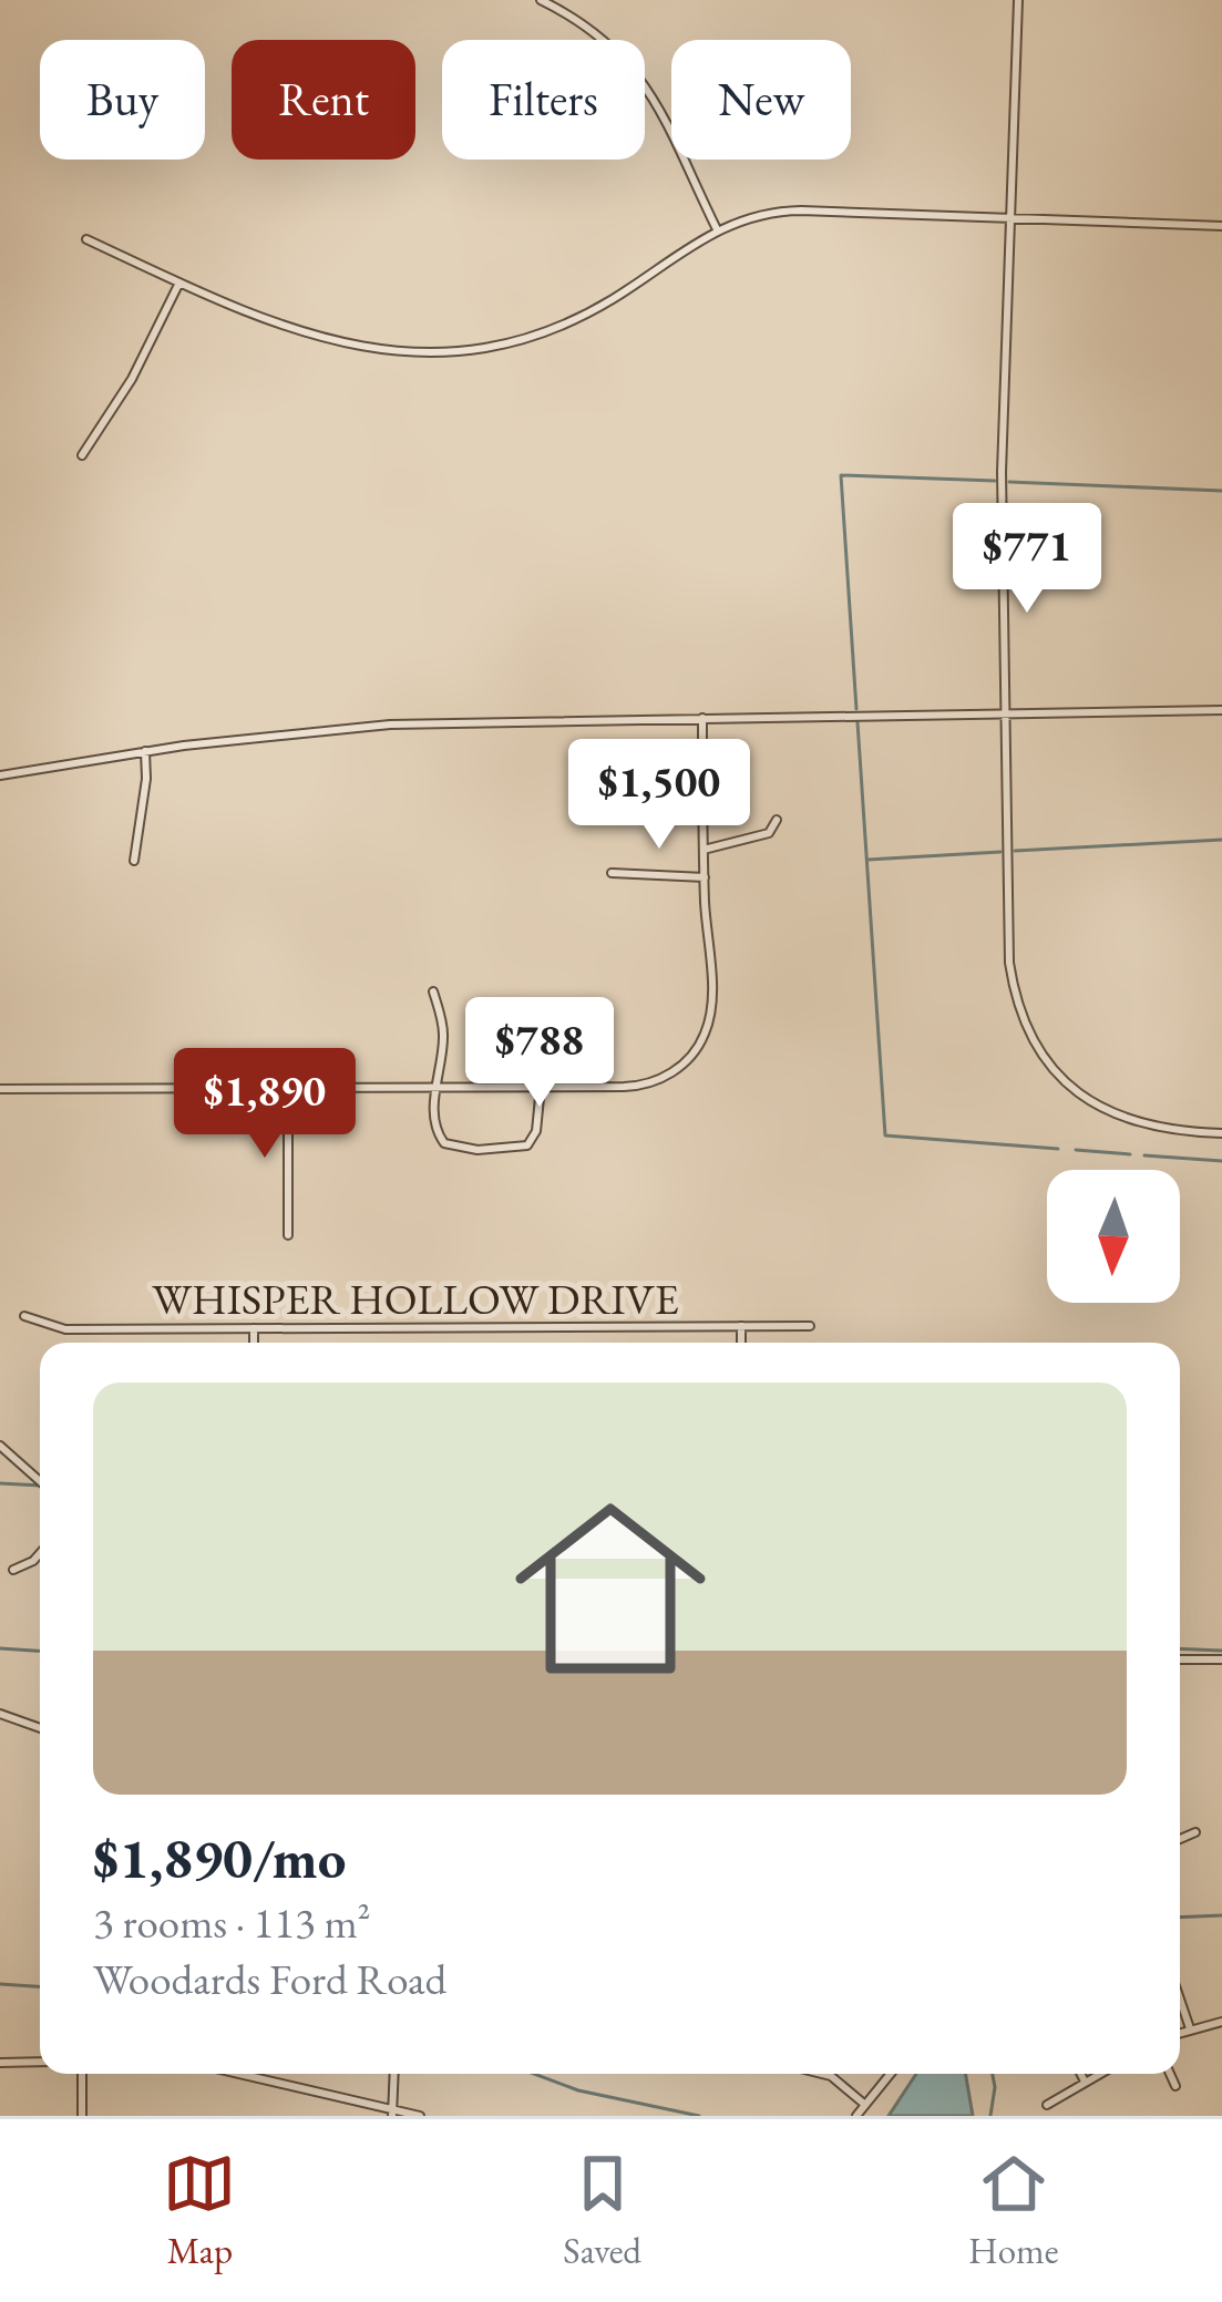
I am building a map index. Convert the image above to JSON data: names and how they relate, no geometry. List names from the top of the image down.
{
  "streets": {
    "street": ["WHISPER HOLLOW DRIVE"]
  },
  "north": "bottom",
  "page": {
    "chip": [
      "Buy",
      "Rent",
      "Filters",
      "New"
    ],
    "price": [
      "$771",
      "$1,500",
      "$788",
      "$1,890"
    ],
    "list": [
      {
        "name": "$1,890/mo",
        "note": "3 rooms · 113 m² · Woodards Ford Road"
      }
    ],
    "tabs": ["Map", "Saved", "Home"]
  }
}
